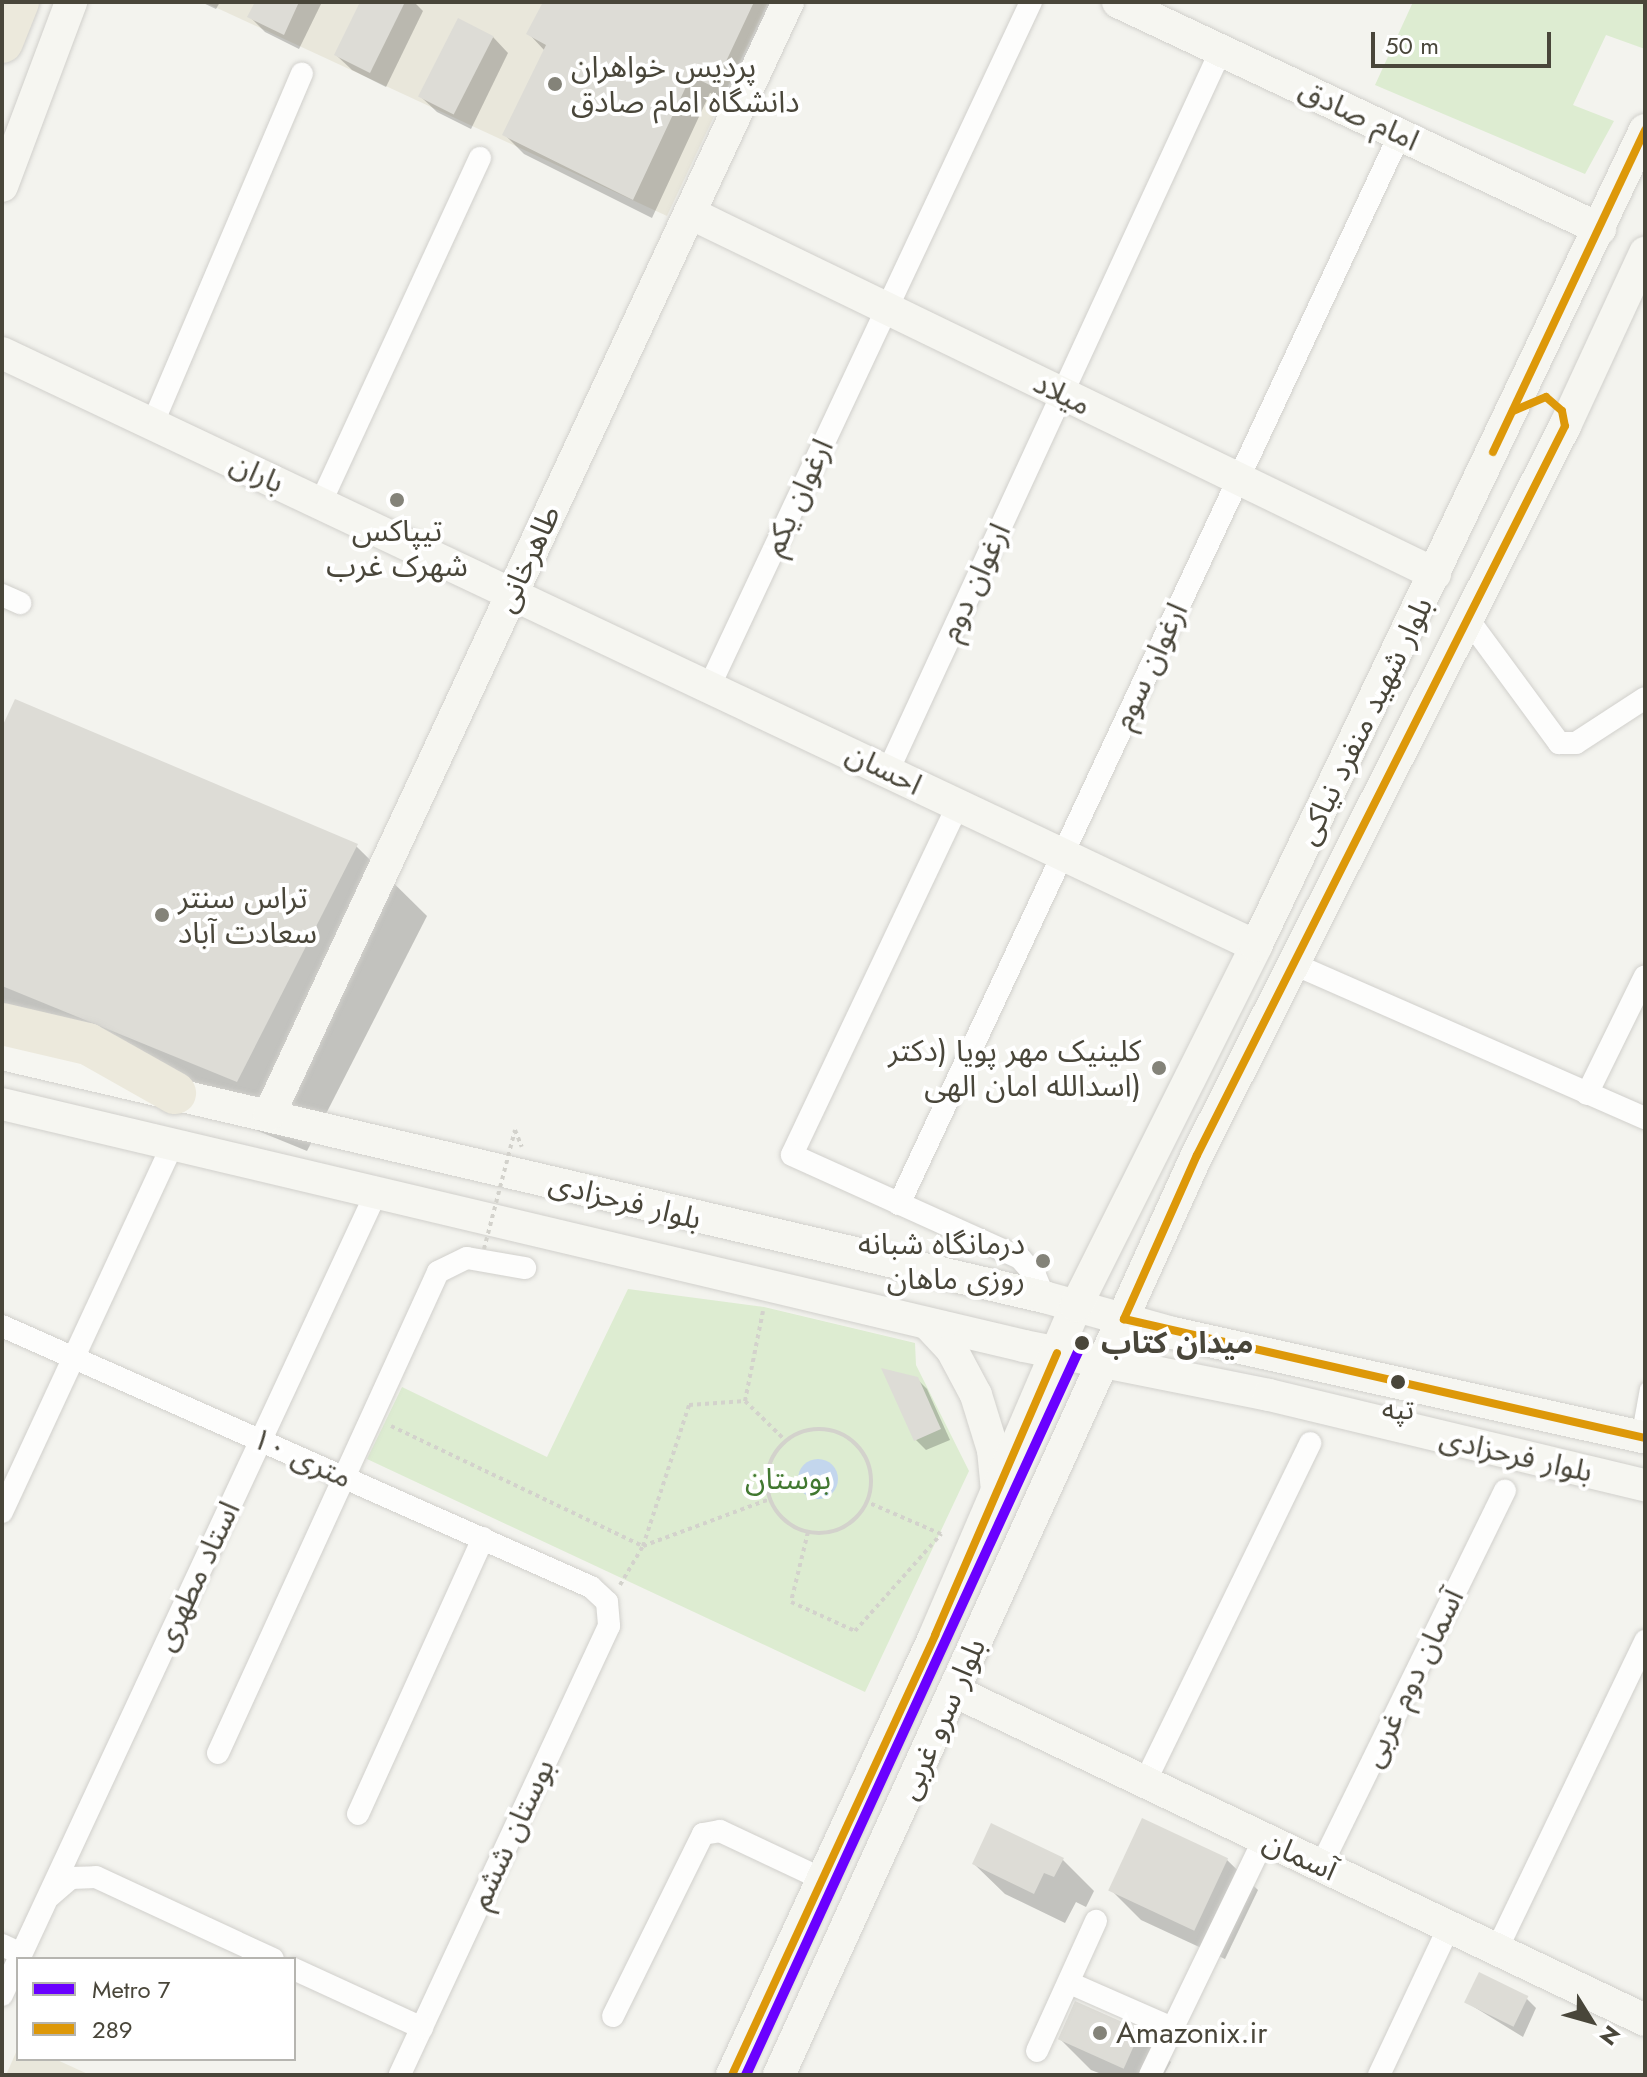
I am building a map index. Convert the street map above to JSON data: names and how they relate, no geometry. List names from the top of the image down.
{
  "streets": {
    "main road": [
      "امام صادق",
      "میلاد",
      "باران",
      "طاهرخانی",
      "بلوار شهید منفرد نیاکی",
      "احسان",
      "بلوار فرحزادی",
      "بلوار سرو غربی",
      "آسمان"
    ],
    "street": [
      "ارغوان یکم",
      "ارغوان دوم",
      "ارغوان سوم",
      "۱۰ متری",
      "استاد مطهری",
      "آسمان دوم غربی",
      "بوستان ششم"
    ]
  },
  "crossings": [
    ["امام صادق", "ارغوان دوم"],
    ["امام صادق", "ارغوان سوم"],
    ["امام صادق", "بلوار شهید منفرد نیاکی"],
    ["میلاد", "ارغوان یکم"],
    ["میلاد", "طاهرخانی"],
    ["میلاد", "ارغوان دوم"],
    ["میلاد", "ارغوان سوم"],
    ["میلاد", "بلوار شهید منفرد نیاکی"],
    ["باران", "طاهرخانی"],
    ["باران", "احسان"],
    ["ارغوان یکم", "احسان"],
    ["طاهرخانی", "احسان"],
    ["طاهرخانی", "بلوار فرحزادی"],
    ["ارغوان دوم", "احسان"],
    ["ارغوان سوم", "احسان"],
    ["بلوار شهید منفرد نیاکی", "احسان"],
    ["بلوار شهید منفرد نیاکی", "بلوار فرحزادی"],
    ["بلوار شهید منفرد نیاکی", "بلوار سرو غربی"],
    ["بلوار فرحزادی", "استاد مطهری"],
    ["بلوار فرحزادی", "بلوار سرو غربی"],
    ["۱۰ متری", "استاد مطهری"],
    ["۱۰ متری", "بوستان ششم"],
    ["آسمان دوم غربی", "آسمان"],
    ["بلوار سرو غربی", "آسمان"]
  ],
  "parks": ["بوستان"],
  "places": [
    "پردیس خواهران دانشگاه امام صادق",
    "تیپاکس شهرک غرب",
    "تراس سنتر سعادت آباد",
    "کلینیک مهر پویا (دکتر اسدالله امان الهی)",
    "درمانگاه شبانه روزی ماهان",
    "میدان کتاب",
    "تپه",
    "Amazonix.ir"
  ],
  "lines": ["transit line 289", "metro line 7"],
  "legend": ["Metro 7", "289"],
  "scale_bar": "50 m",
  "north": "bottom right"
}
